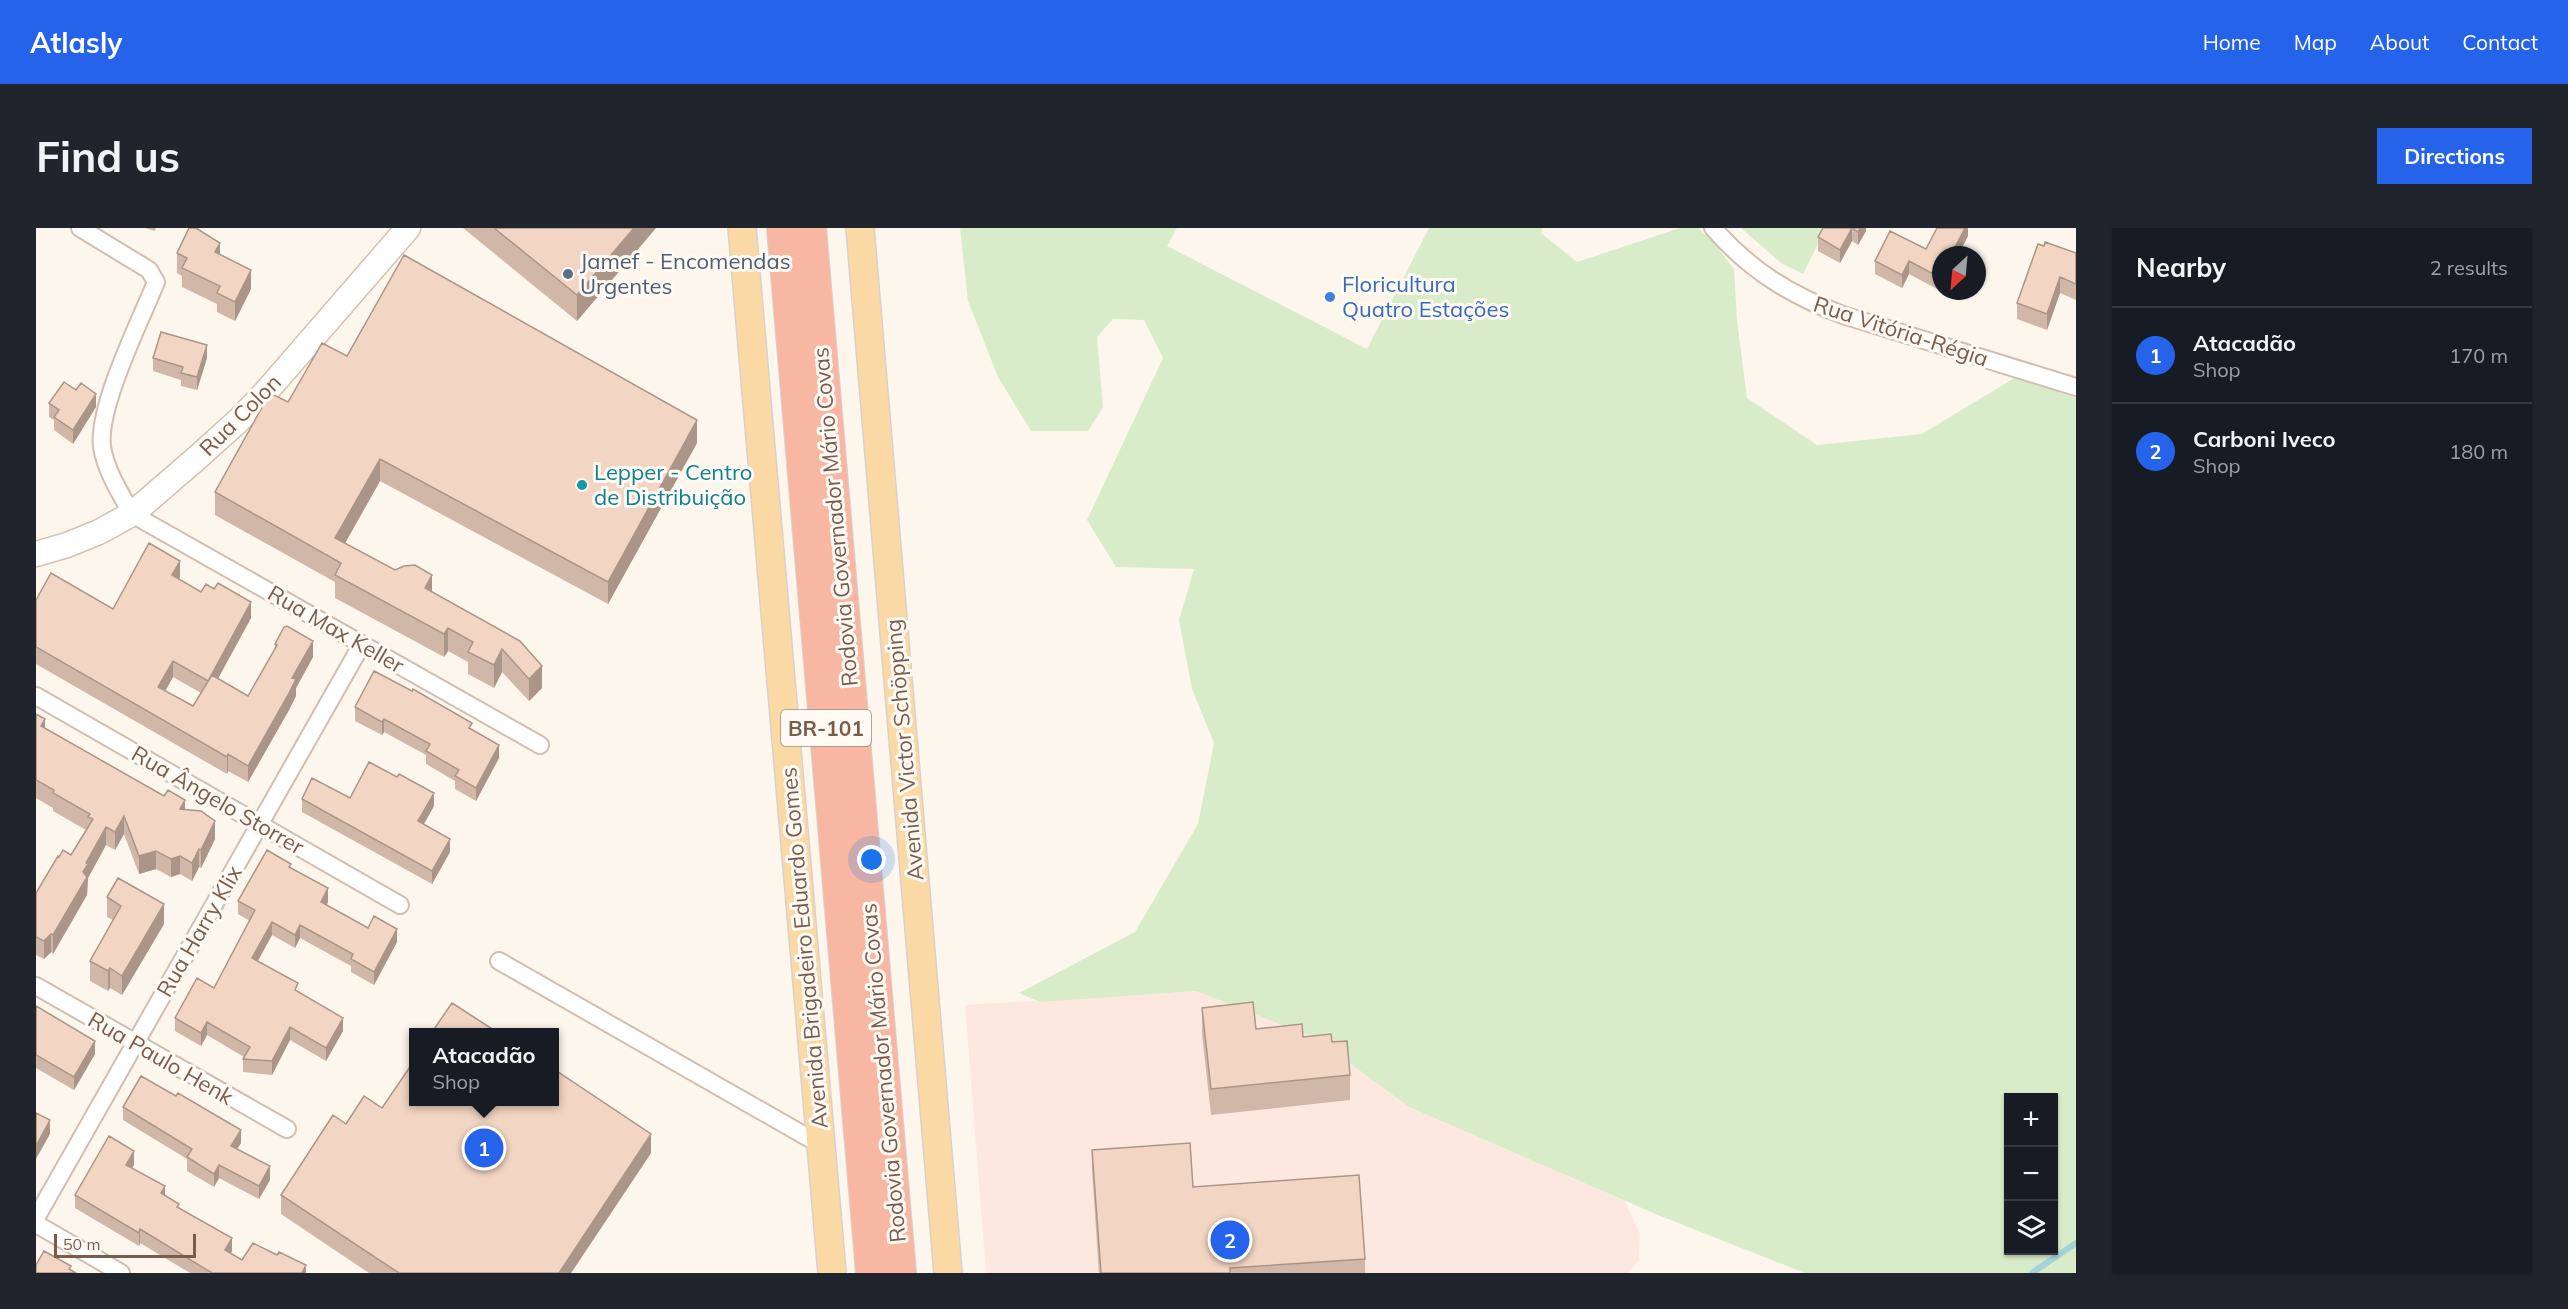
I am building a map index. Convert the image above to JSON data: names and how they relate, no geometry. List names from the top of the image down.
{
  "streets": {
    "highway": ["Rodovia Governador Mário Covas", "BR-101"],
    "main road": ["Avenida Victor Schöpping", "Avenida Brigadeiro Eduardo Gomes"],
    "street": [
      "Rua Vitória-Régia",
      "Rua Colon",
      "Rua Max Keller",
      "Rua Ângelo Storrer",
      "Rua Harry Klix",
      "Rua Paulo Henk"
    ]
  },
  "crossings": [
    ["Rua Colon", "Rua Max Keller"],
    ["Rua Max Keller", "Rua Harry Klix"],
    ["Rua Ângelo Storrer", "Rua Harry Klix"],
    ["Rua Harry Klix", "Rua Paulo Henk"]
  ],
  "places": ["Jamef - Encomendas Urgentes", "Floricultura Quatro Estações", "Lepper - Centro de Distribuição"],
  "scale_bar": "50 m",
  "north": "bottom left",
  "page": {
    "header": "Atlasly",
    "nav": [
      "Home",
      "Map",
      "About",
      "Contact"
    ],
    "buttons": "Directions",
    "title": "Find us",
    "heading": ["Nearby", "2 results"],
    "list": [
      {
        "mark": "1",
        "name": "Atacadão",
        "note": "Shop",
        "value": "170 m"
      },
      {
        "mark": "2",
        "name": "Carboni Iveco",
        "note": "Shop",
        "value": "180 m"
      }
    ],
    "popup": ["Atacadão", "Shop"],
    "map_buttons": ["+", "−"],
    "pins": ["1", "2"],
    "scale": "50 m"
  }
}
